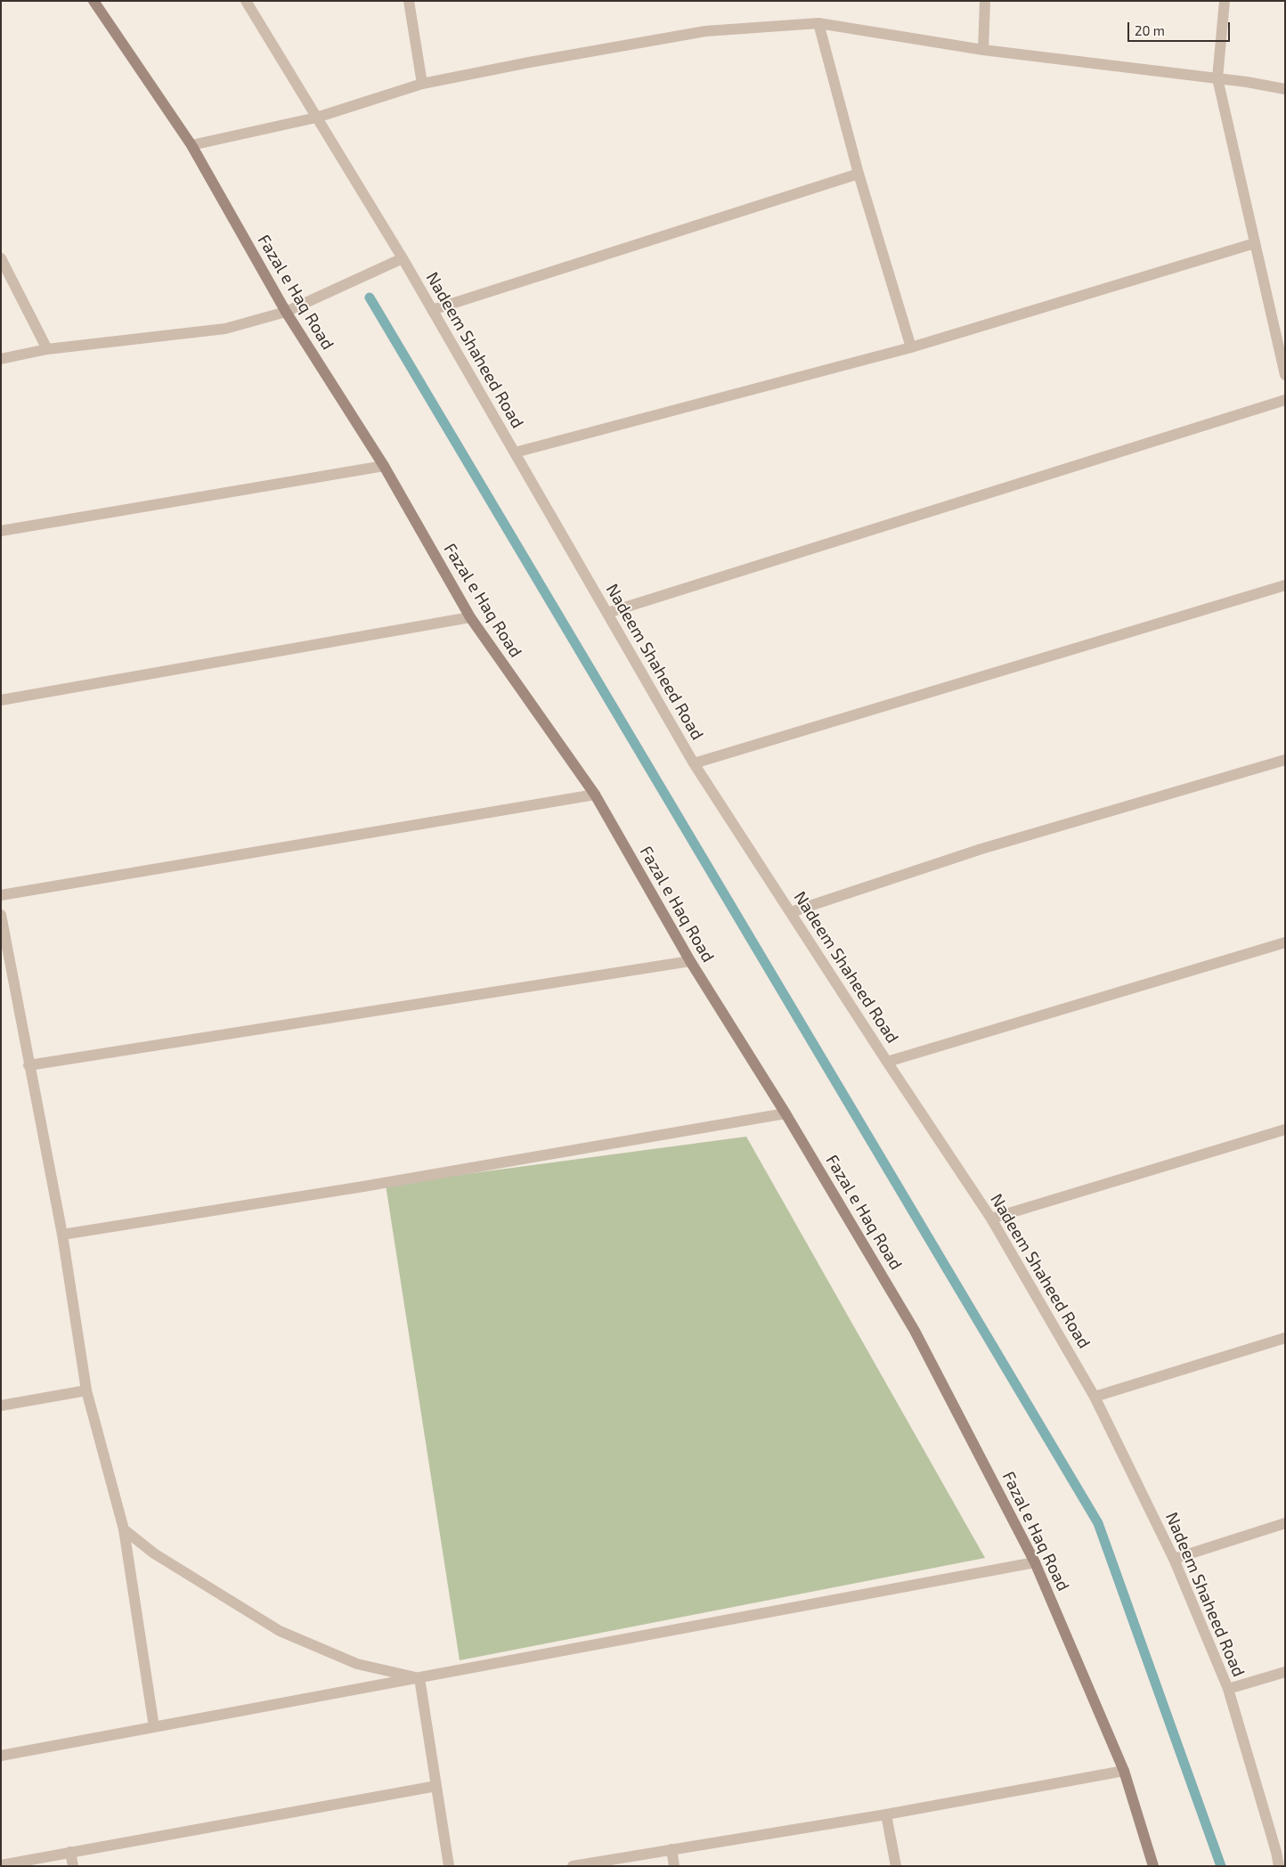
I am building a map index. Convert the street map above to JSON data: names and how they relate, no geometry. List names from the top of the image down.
{
  "streets": {
    "main road": ["Fazal e Haq Road"],
    "street": ["Nadeem Shaheed Road"]
  },
  "scale_bar": "20 m"
}
